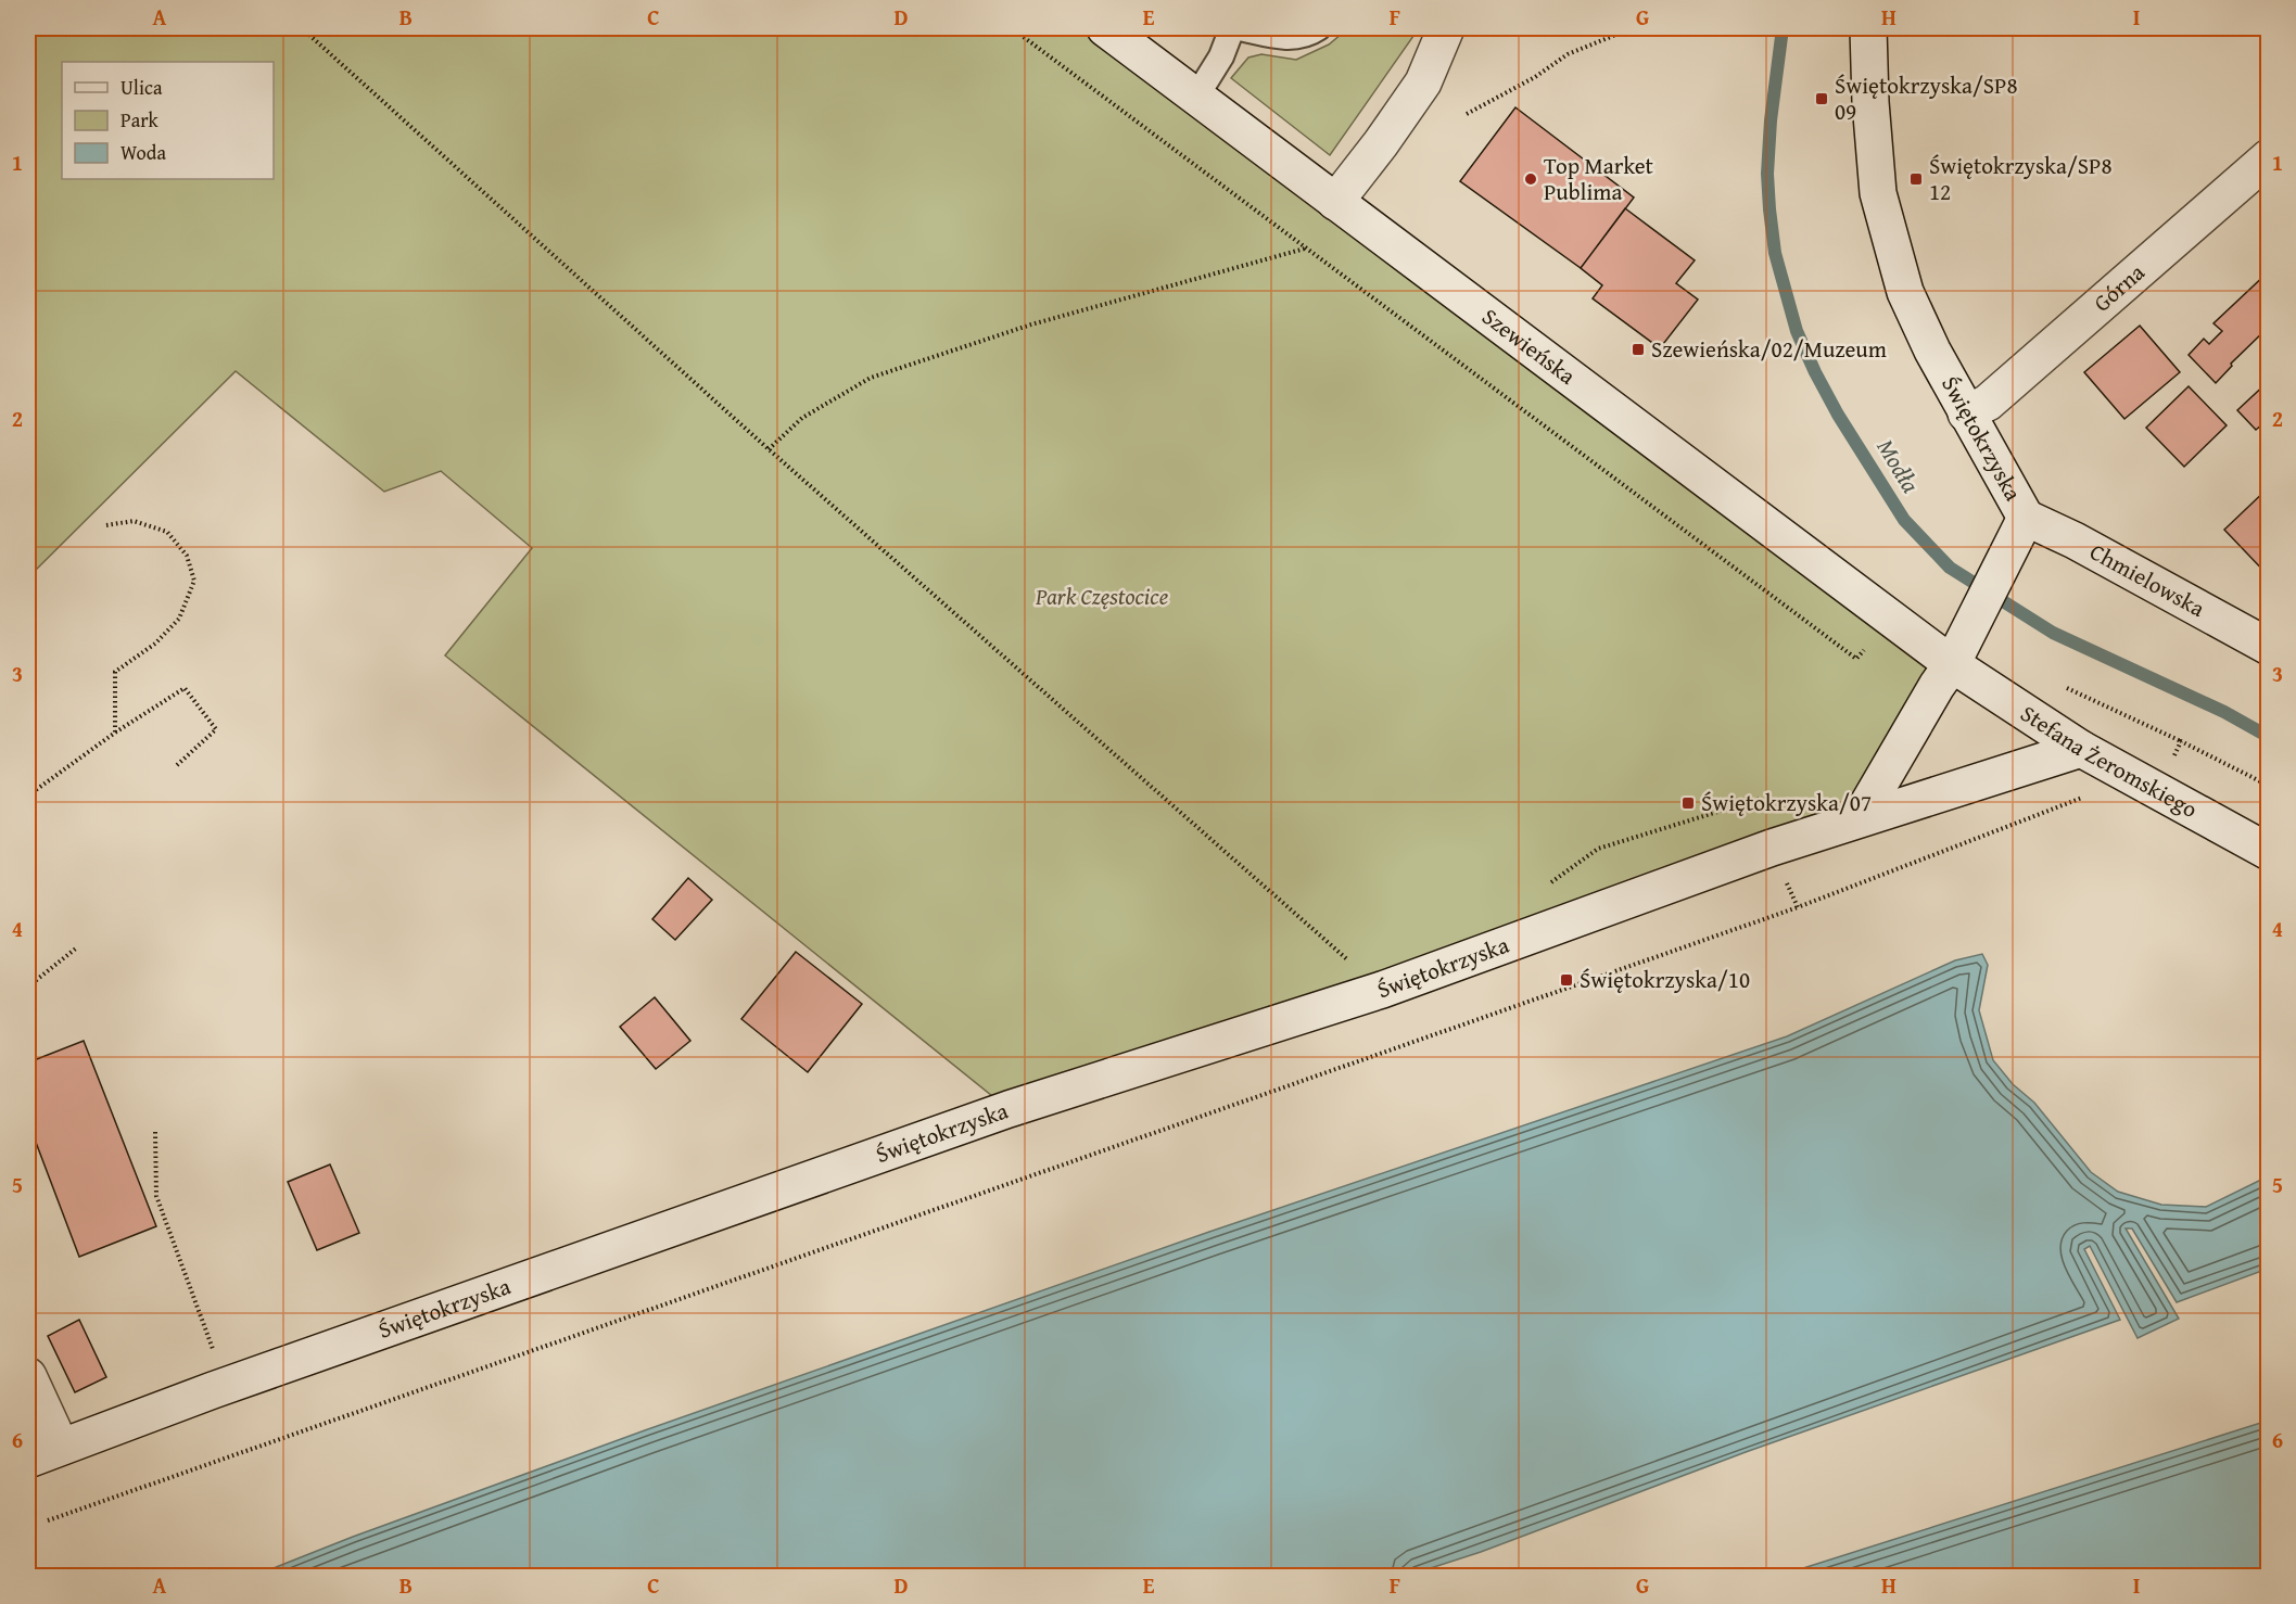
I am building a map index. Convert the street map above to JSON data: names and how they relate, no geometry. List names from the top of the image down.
{
  "streets": {
    "street": [
      "Górna",
      "Szewieńska",
      "Świętokrzyska",
      "Chmielowska",
      "Stefana Żeromskiego"
    ]
  },
  "crossings": [
    ["Górna", "Świętokrzyska"],
    ["Szewieńska", "Świętokrzyska"],
    ["Szewieńska", "Stefana Żeromskiego"],
    ["Świętokrzyska", "Chmielowska"],
    ["Świętokrzyska", "Stefana Żeromskiego"]
  ],
  "water": ["Modła"],
  "parks": ["Park Częstocice"],
  "places": {
    "transit": [
      "Świętokrzyska/SP8 09",
      "Świętokrzyska/SP8 12",
      "Szewieńska/02/Muzeum",
      "Świętokrzyska/07",
      "Świętokrzyska/10"
    ],
    "other": ["Top Market Publima"]
  },
  "legend": ["Ulica", "Park", "Woda"],
  "grid": {
    "columns": [
      "A",
      "B",
      "C",
      "D",
      "E",
      "F",
      "G",
      "H",
      "I"
    ],
    "rows": [
      "1",
      "2",
      "3",
      "4",
      "5",
      "6"
    ]
  }
}
